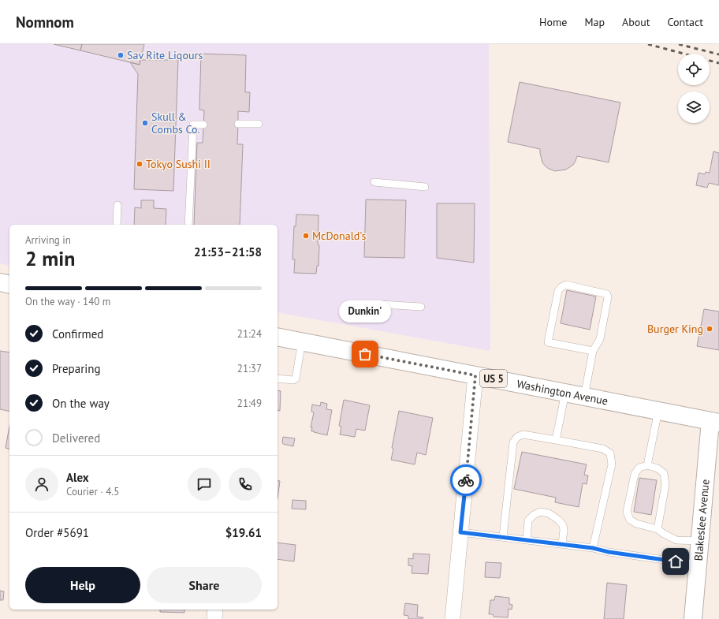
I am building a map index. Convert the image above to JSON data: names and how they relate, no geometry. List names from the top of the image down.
{
  "streets": {
    "main road": ["US 5", "Washington Avenue", "Blakeslee Avenue"]
  },
  "crossings": [
    ["Washington Avenue", "Blakeslee Avenue"]
  ],
  "places": [
    "Sav Rite Liqours",
    "Skull & Combs Co.",
    "Tokyo Sushi II",
    "McDonald's",
    "Burger King",
    "Dunkin'"
  ],
  "page": {
    "header": "Nomnom",
    "nav": [
      "Home",
      "Map",
      "About",
      "Contact"
    ],
    "heading": ["2 min", "Arriving in", "21:53–21:58"],
    "panel": [
      "Alex",
      "Courier · 4.5",
      "Order #5691",
      "$19.61"
    ],
    "bar": "On the way · 140 m",
    "bubble": "Dunkin'",
    "list": [
      ["Confirmed", "21:24"],
      ["Preparing", "21:37"],
      ["On the way", "21:49"],
      "Delivered"
    ],
    "buttons": ["Help", "Share"]
  }
}
